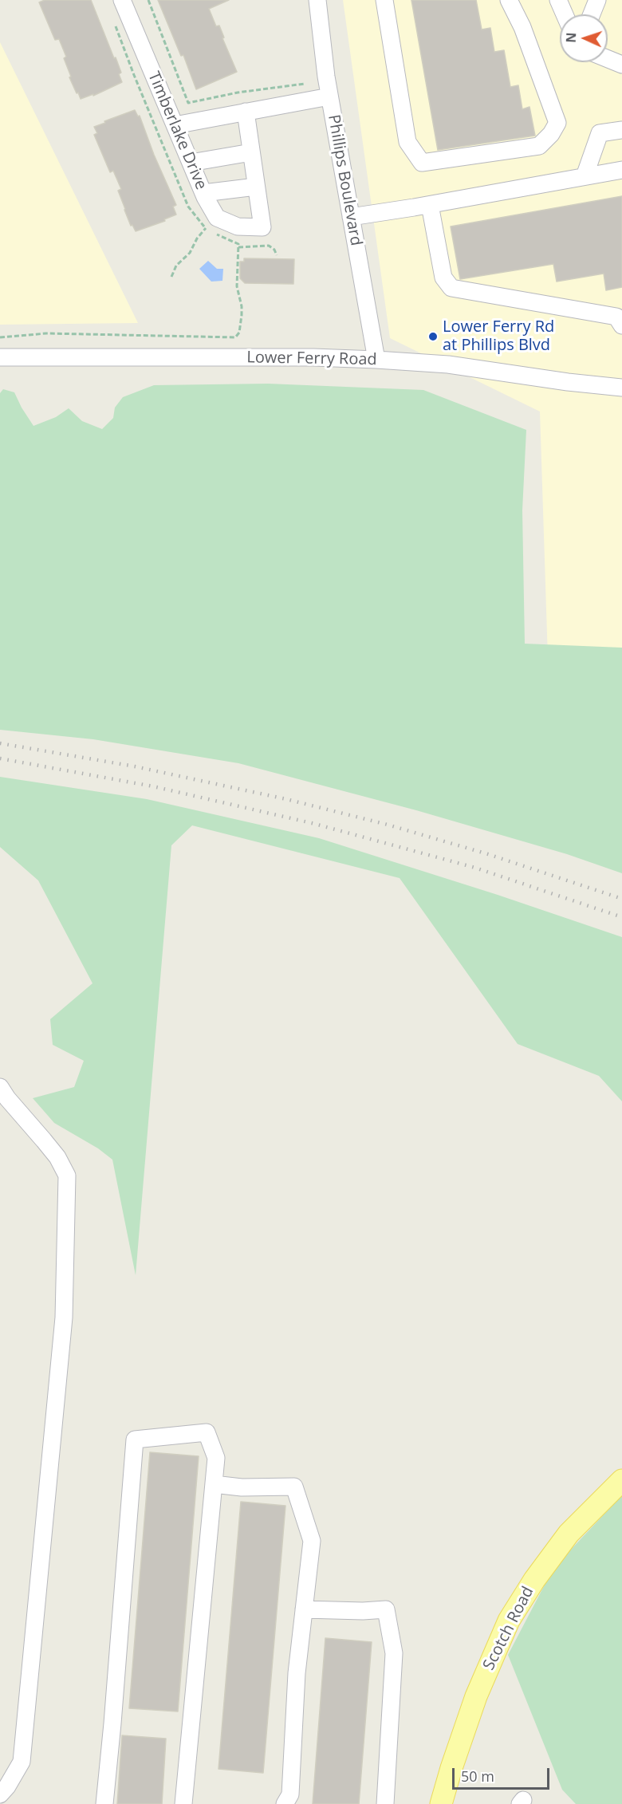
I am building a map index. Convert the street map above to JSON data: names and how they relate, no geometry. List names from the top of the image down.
{
  "streets": {
    "main road": ["Scotch Road"],
    "street": ["Timberlake Drive", "Phillips Boulevard", "Lower Ferry Road"]
  },
  "crossings": [
    ["Phillips Boulevard", "Lower Ferry Road"]
  ],
  "places": ["Lower Ferry Rd at Phillips Blvd"],
  "scale_bar": "50 m",
  "north": "left"
}
